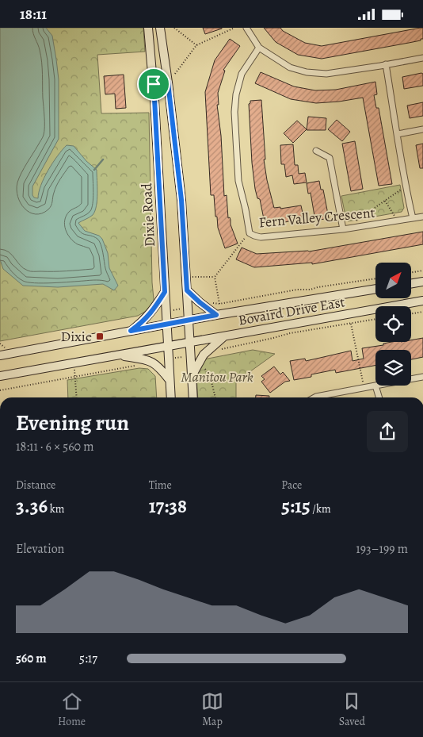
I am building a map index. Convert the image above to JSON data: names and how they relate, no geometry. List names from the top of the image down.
{
  "streets": {
    "main road": ["Dixie Road", "Bovaird Drive East"],
    "street": ["Fern Valley Crescent"]
  },
  "crossings": [
    ["Dixie Road", "Bovaird Drive East"]
  ],
  "parks": ["Manitou Park"],
  "places": {
    "transit": ["Dixie"]
  },
  "north": "top right",
  "page": {
    "status": "18:11",
    "heading": ["Evening run", "18:11 · 6 × 560 m"],
    "stats": [
      ["Distance", "3.36 km"],
      ["Time", "17:38"],
      ["Pace", "5:15 /km"]
    ],
    "chart": ["Elevation", "193–199 m"],
    "list": [
      {
        "name": "560 m",
        "note": "5:17"
      }
    ],
    "tabs": ["Home", "Map", "Saved"]
  }
}
